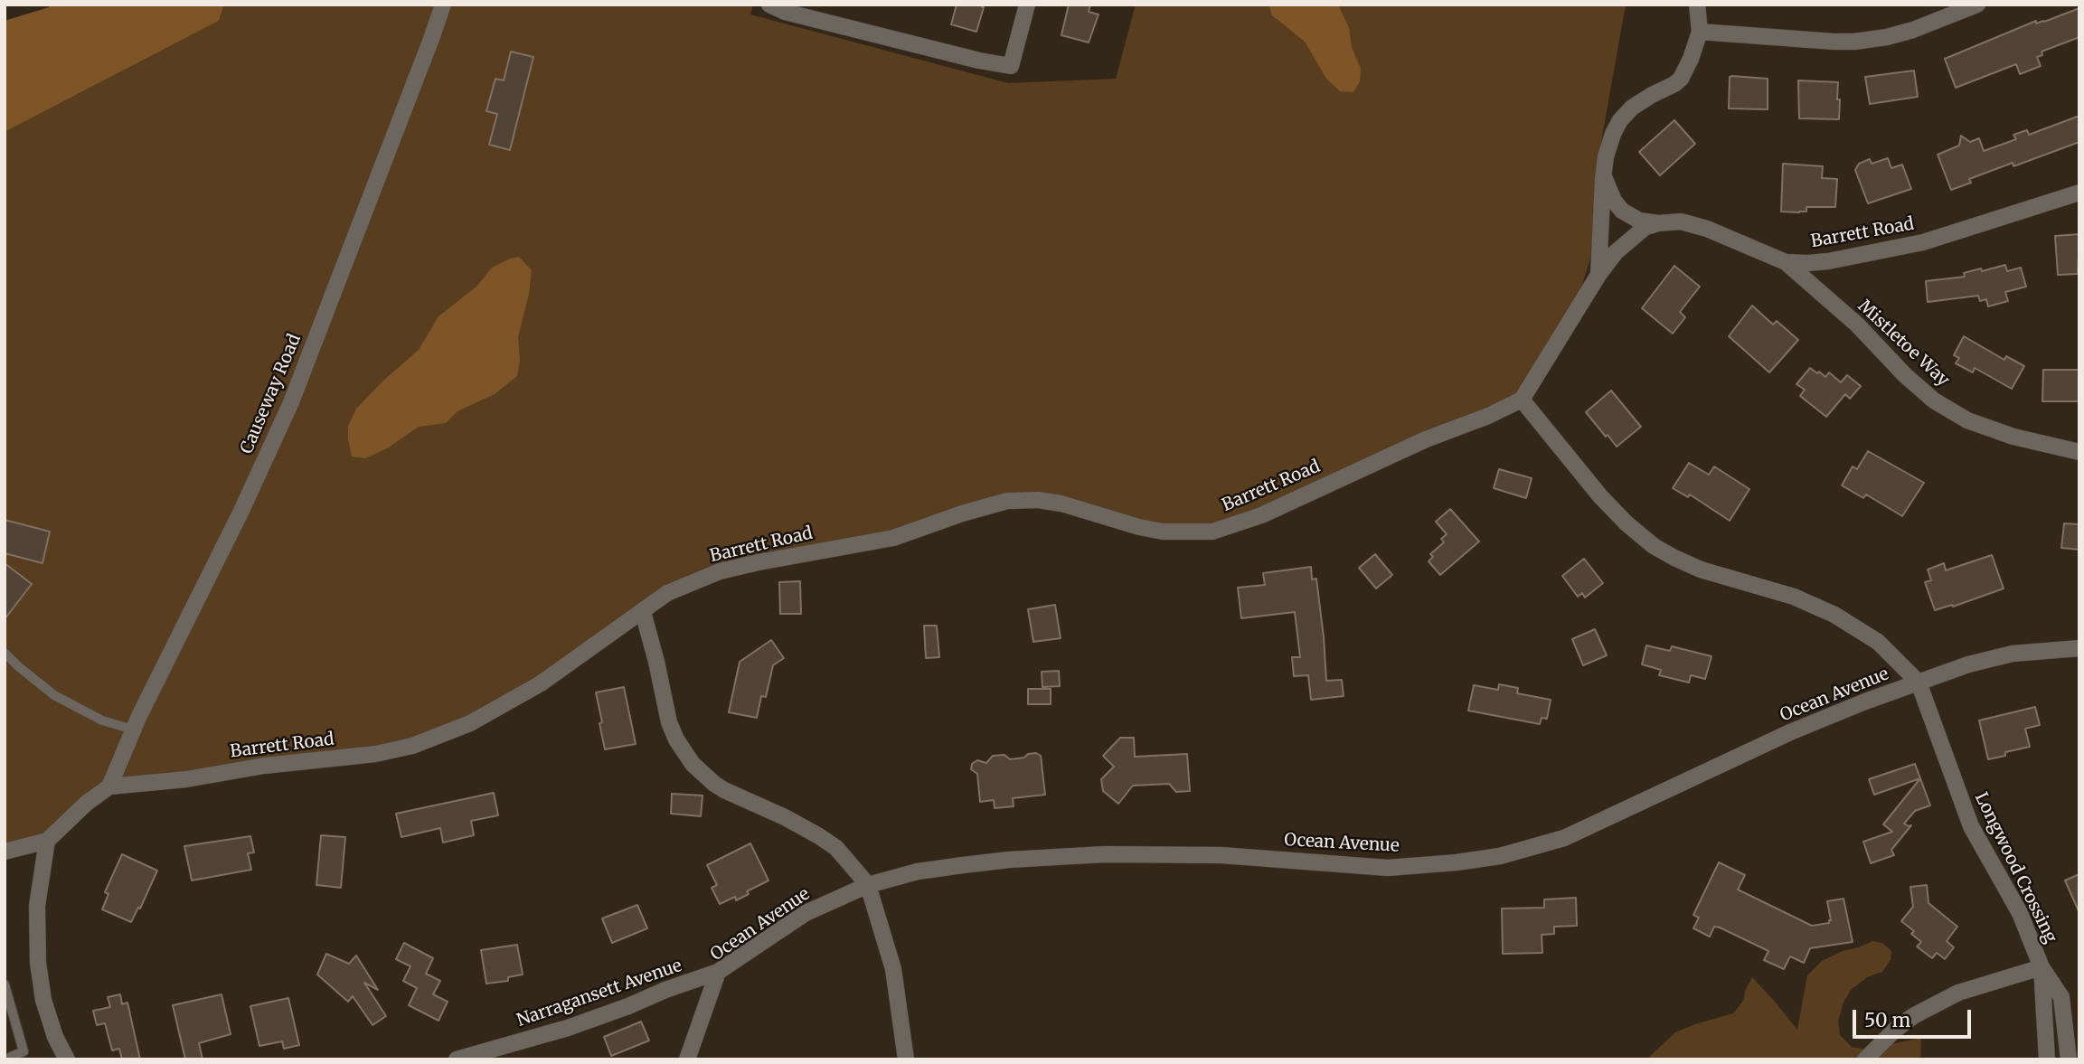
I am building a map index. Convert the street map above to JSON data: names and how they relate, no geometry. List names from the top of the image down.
{
  "streets": {
    "street": [
      "Barrett Road",
      "Mistletoe Way",
      "Causeway Road",
      "Ocean Avenue",
      "Longwood Crossing",
      "Narragansett Avenue"
    ]
  },
  "crossings": [
    ["Barrett Road", "Mistletoe Way"],
    ["Barrett Road", "Causeway Road"],
    ["Barrett Road", "Longwood Crossing"],
    ["Ocean Avenue", "Longwood Crossing"],
    ["Ocean Avenue", "Narragansett Avenue"]
  ],
  "scale_bar": "50 m"
}
